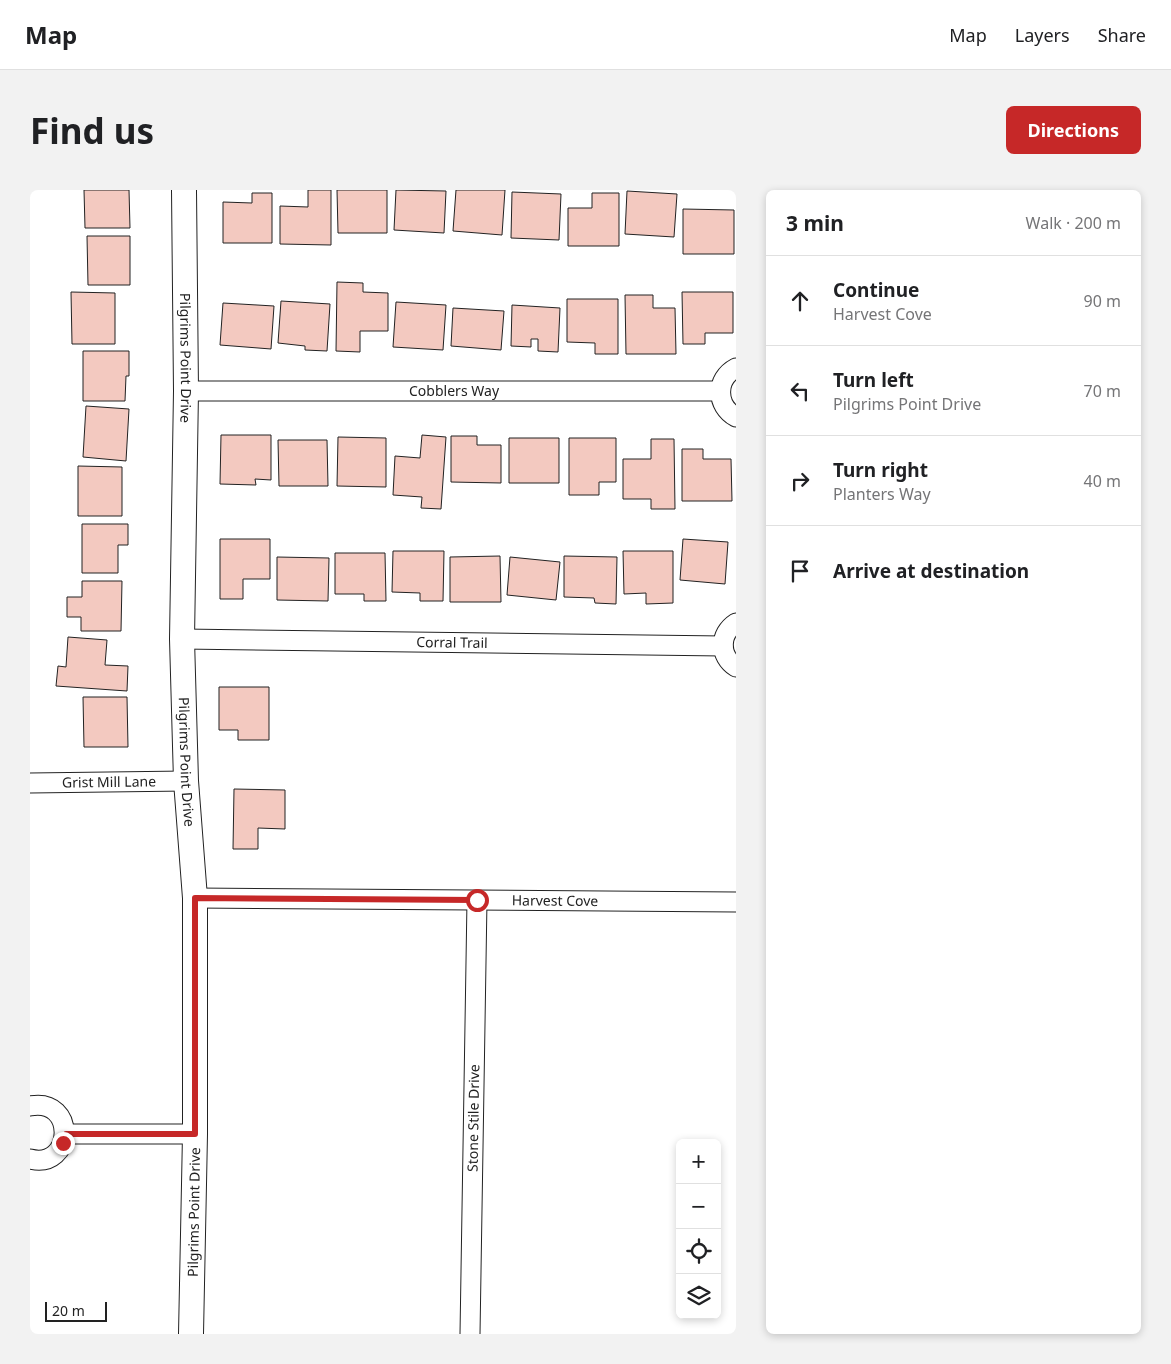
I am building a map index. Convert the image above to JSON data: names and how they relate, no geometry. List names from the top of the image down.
{
  "streets": {
    "street": [
      "Pilgrims Point Drive",
      "Cobblers Way",
      "Corral Trail",
      "Grist Mill Lane",
      "Harvest Cove",
      "Stone Stile Drive"
    ]
  },
  "crossings": [
    ["Pilgrims Point Drive", "Cobblers Way"],
    ["Pilgrims Point Drive", "Corral Trail"],
    ["Pilgrims Point Drive", "Grist Mill Lane"],
    ["Pilgrims Point Drive", "Harvest Cove"],
    ["Harvest Cove", "Stone Stile Drive"]
  ],
  "scale_bar": "20 m",
  "page": {
    "header": "Map",
    "nav": ["Map", "Layers", "Share"],
    "buttons": "Directions",
    "title": "Find us",
    "heading": ["3 min", "Walk · 200 m"],
    "list": [
      ["Continue", "Harvest Cove", "90 m"],
      ["Turn left", "Pilgrims Point Drive", "70 m"],
      ["Turn right", "Planters Way", "40 m"],
      "Arrive at destination"
    ],
    "map_buttons": ["+", "−"],
    "scale": "20 m"
  }
}
